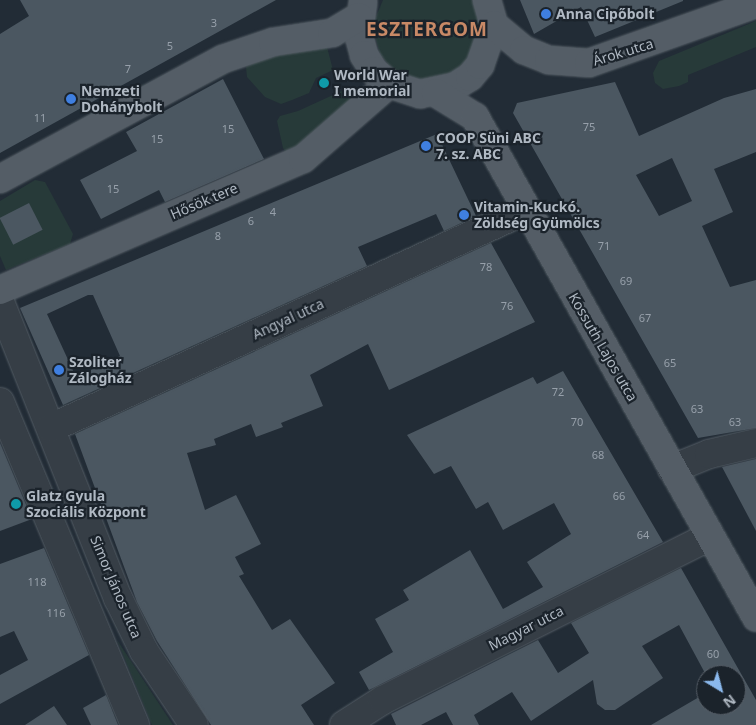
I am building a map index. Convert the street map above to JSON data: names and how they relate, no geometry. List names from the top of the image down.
{
  "streets": {
    "main road": ["Árok utca", "Hősök tere", "Kossuth Lajos utca"],
    "street": ["Angyal utca", "Simor János utca", "Magyar utca"]
  },
  "crossings": [
    ["Angyal utca", "Kossuth Lajos utca"],
    ["Angyal utca", "Simor János utca"],
    ["Kossuth Lajos utca", "Magyar utca"]
  ],
  "districts": ["ESZTERGOM"],
  "places": [
    "Anna Cipőbolt",
    "World War I memorial",
    "Nemzeti Dohánybolt",
    "COOP Süni ABC 7. sz. ABC",
    "Vitamin-Kuckó. Zöldség Gyümölcs",
    "Szoliter Zálogház",
    "Glatz Gyula Szociális Központ"
  ],
  "house_numbers": [
    "3",
    "5",
    "7",
    "11",
    "75",
    "15",
    "15",
    "15",
    "4",
    "6",
    "8",
    "71",
    "78",
    "69",
    "76",
    "67",
    "65",
    "72",
    "63",
    "70",
    "63",
    "68",
    "66",
    "64",
    "118",
    "116",
    "60"
  ],
  "north": "bottom right"
}
